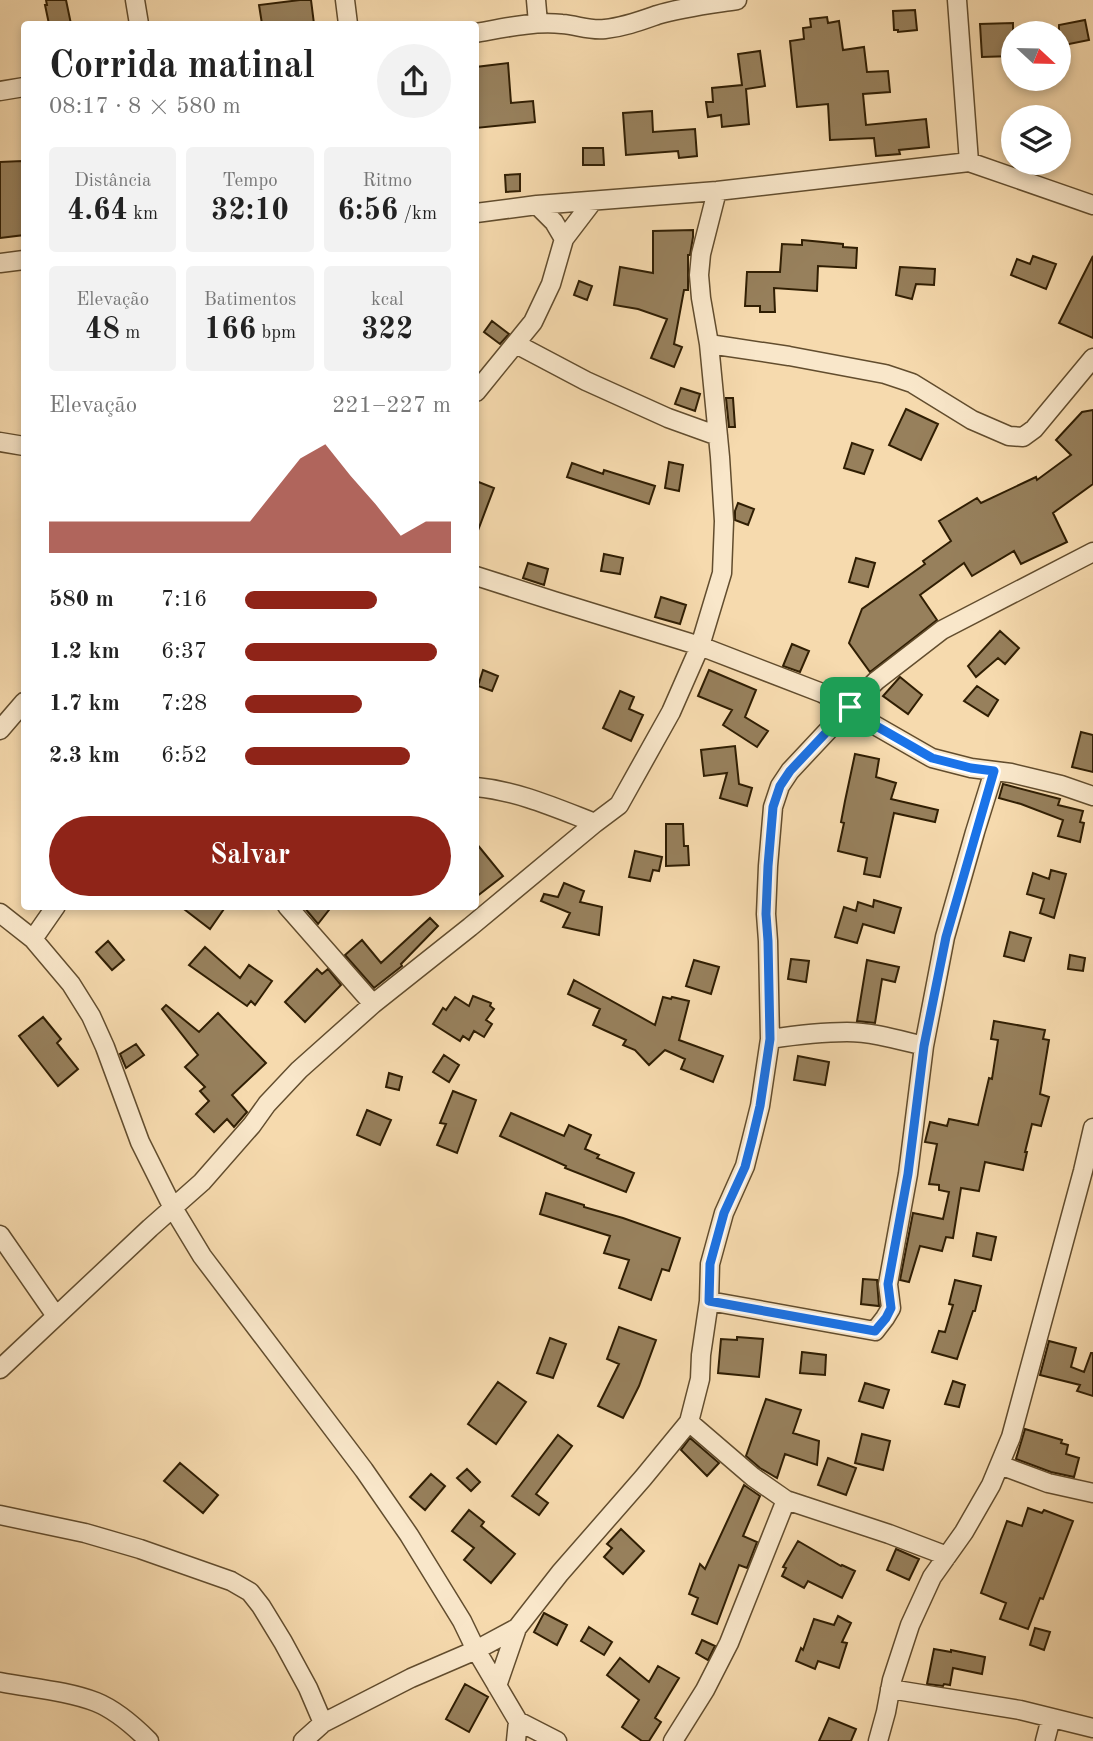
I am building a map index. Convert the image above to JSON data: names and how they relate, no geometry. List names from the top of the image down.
{
  "north": "right",
  "page": {
    "heading": ["Corrida matinal", "08:17 · 8 × 580 m"],
    "stats": [
      ["Distância", "4.64 km"],
      ["Tempo", "32:10"],
      ["Ritmo", "6:56 /km"],
      ["Elevação", "48 m"],
      ["Batimentos", "166 bpm"],
      ["kcal", "322"]
    ],
    "chart": ["Elevação", "221–227 m"],
    "list": [
      {
        "name": "580 m",
        "note": "7:16"
      },
      {
        "name": "1.2 km",
        "note": "6:37"
      },
      {
        "name": "1.7 km",
        "note": "7:28"
      },
      {
        "name": "2.3 km",
        "note": "6:52"
      }
    ],
    "buttons": "Salvar"
  }
}
